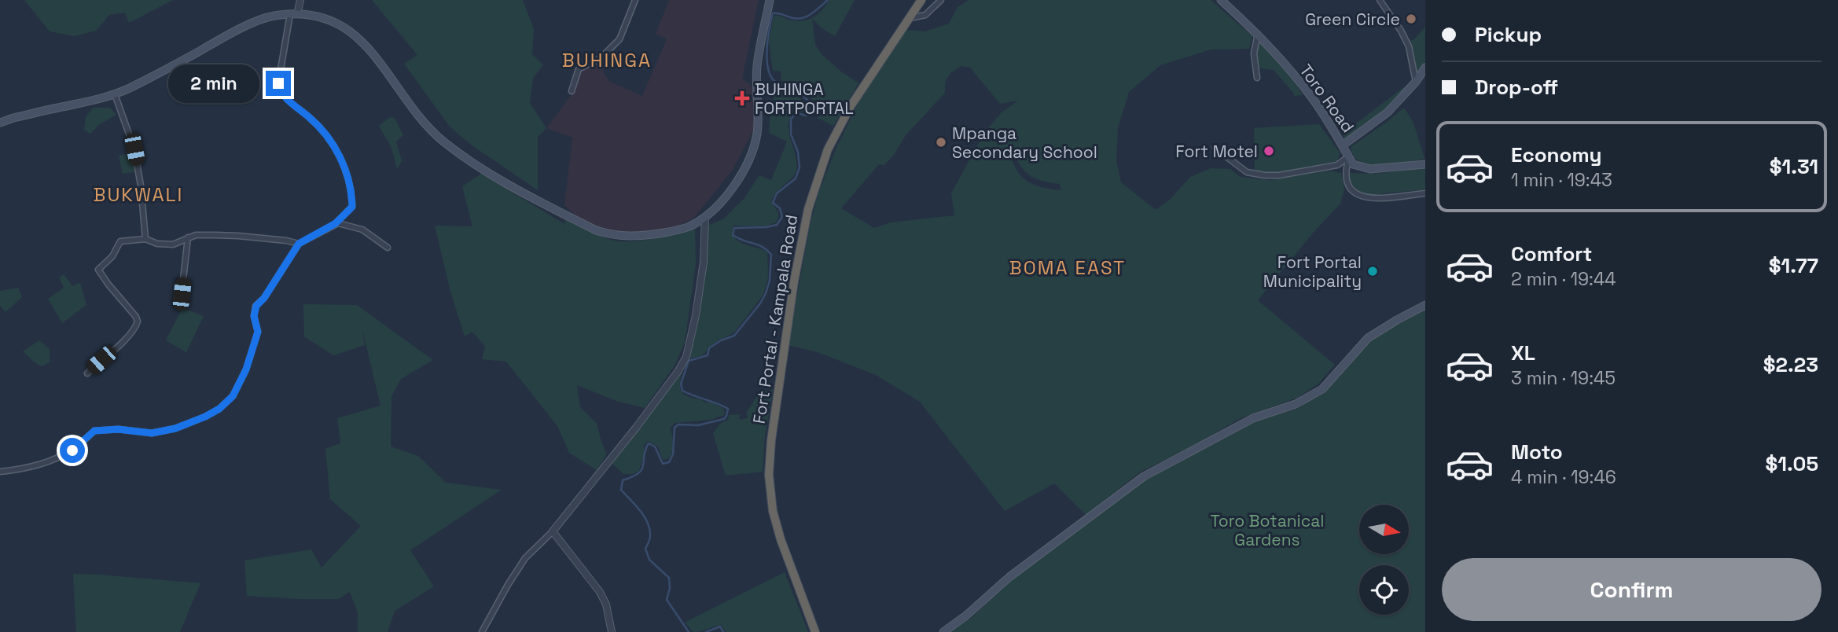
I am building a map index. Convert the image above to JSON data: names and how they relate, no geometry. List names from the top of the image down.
{
  "streets": {
    "highway": ["Fort Portal - Kampala Road"],
    "main road": ["Toro Road"]
  },
  "districts": ["BUHINGA", "BUKWALI", "BOMA EAST"],
  "parks": ["Toro Botanical Gardens"],
  "places": {
    "other": [
      "Green Circle",
      "Mpanga Secondary School",
      "Fort Motel",
      "Fort Portal Municipality"
    ],
    "health": ["BUHINGA FORTPORTAL"]
  },
  "north": "right",
  "page": {
    "banner": ["Pickup", "Drop-off"],
    "bubble": "2 min",
    "list": [
      {
        "name": "Economy",
        "note": "1 min · 19:43",
        "value": "$1.31"
      },
      {
        "name": "Comfort",
        "note": "2 min · 19:44",
        "value": "$1.77"
      },
      {
        "name": "XL",
        "note": "3 min · 19:45",
        "value": "$2.23"
      },
      {
        "name": "Moto",
        "note": "4 min · 19:46",
        "value": "$1.05"
      }
    ],
    "buttons": "Confirm"
  }
}
